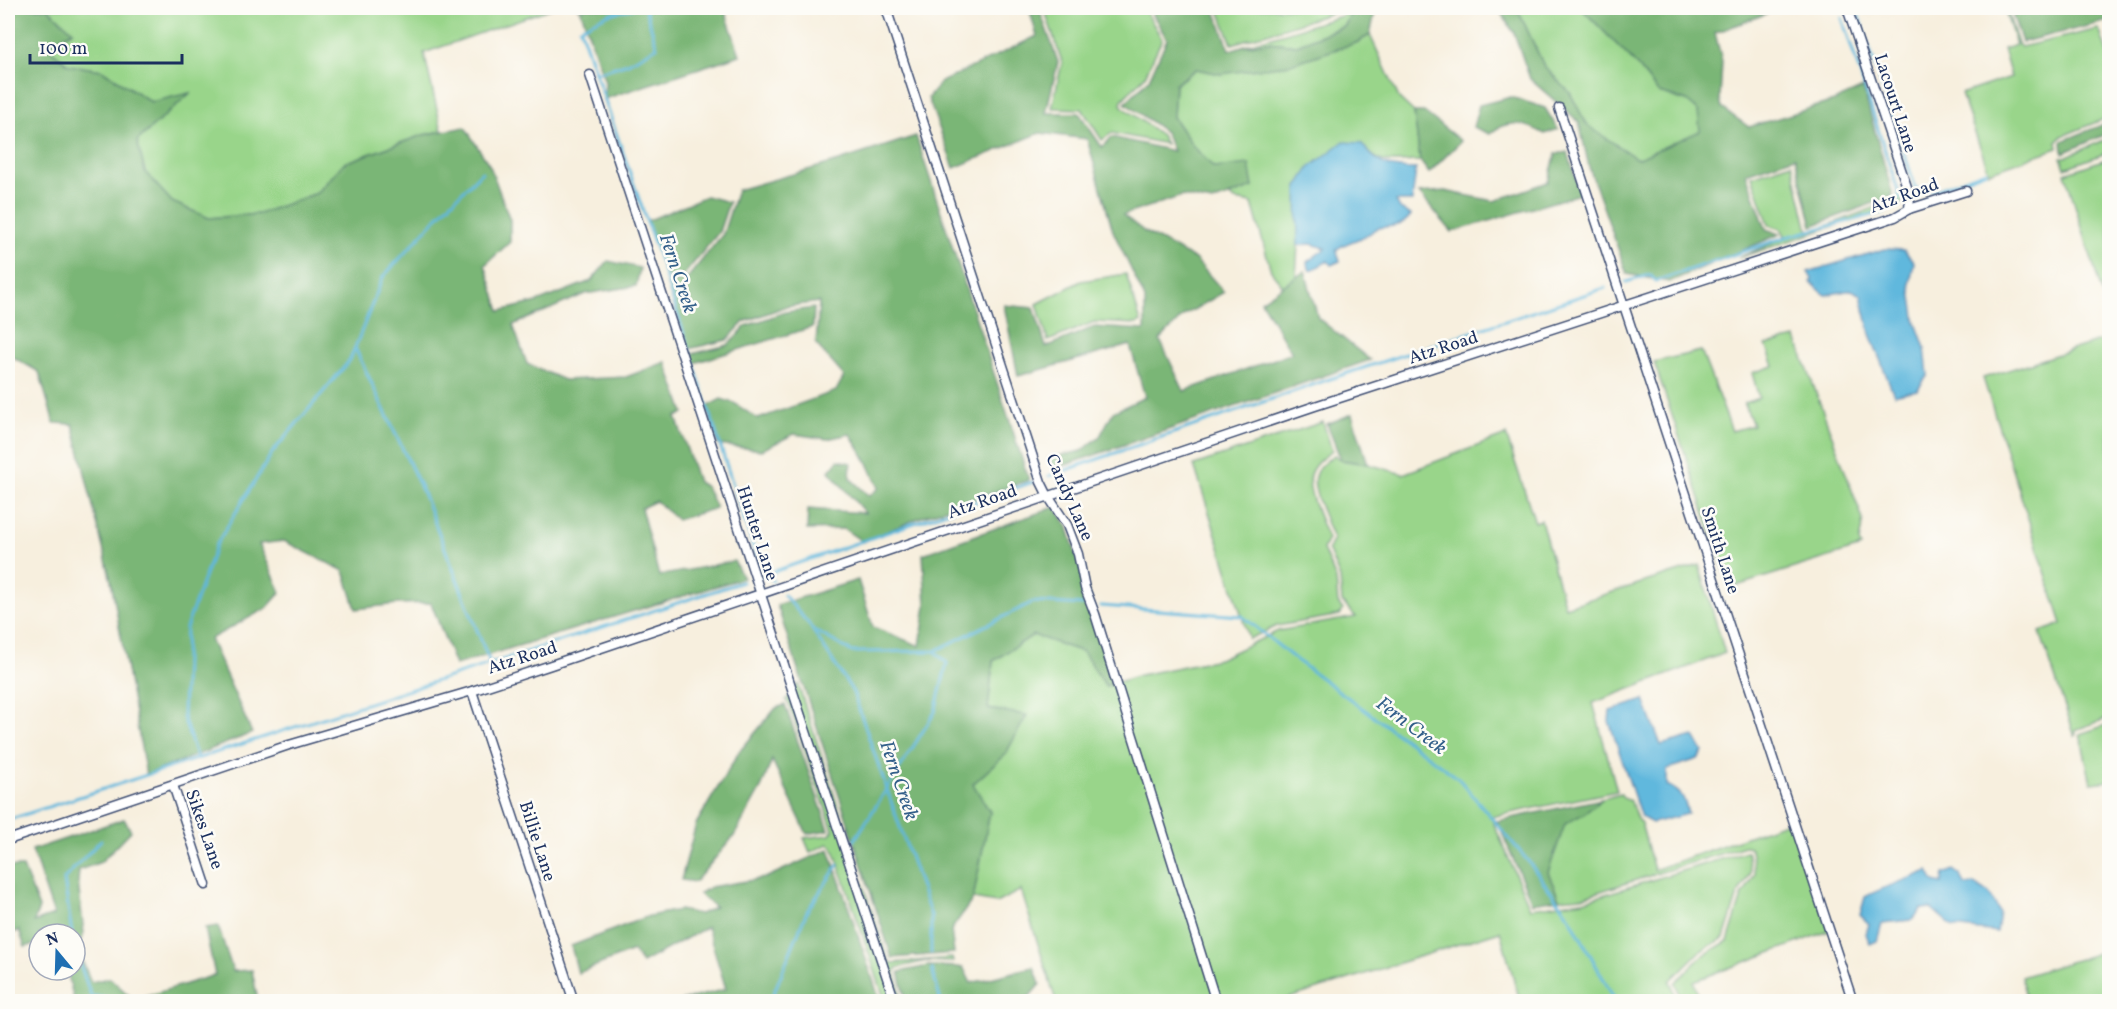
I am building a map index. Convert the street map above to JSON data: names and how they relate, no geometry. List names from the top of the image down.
{
  "streets": {
    "street": [
      "Lacourt Lane",
      "Atz Road",
      "Candy Lane",
      "Hunter Lane",
      "Smith Lane",
      "Sikes Lane",
      "Billie Lane"
    ]
  },
  "crossings": [
    ["Lacourt Lane", "Atz Road"],
    ["Atz Road", "Candy Lane"],
    ["Atz Road", "Hunter Lane"],
    ["Atz Road", "Smith Lane"],
    ["Atz Road", "Sikes Lane"],
    ["Atz Road", "Billie Lane"]
  ],
  "water": ["Fern Creek"],
  "scale_bar": "100 m",
  "north": "top"
}
